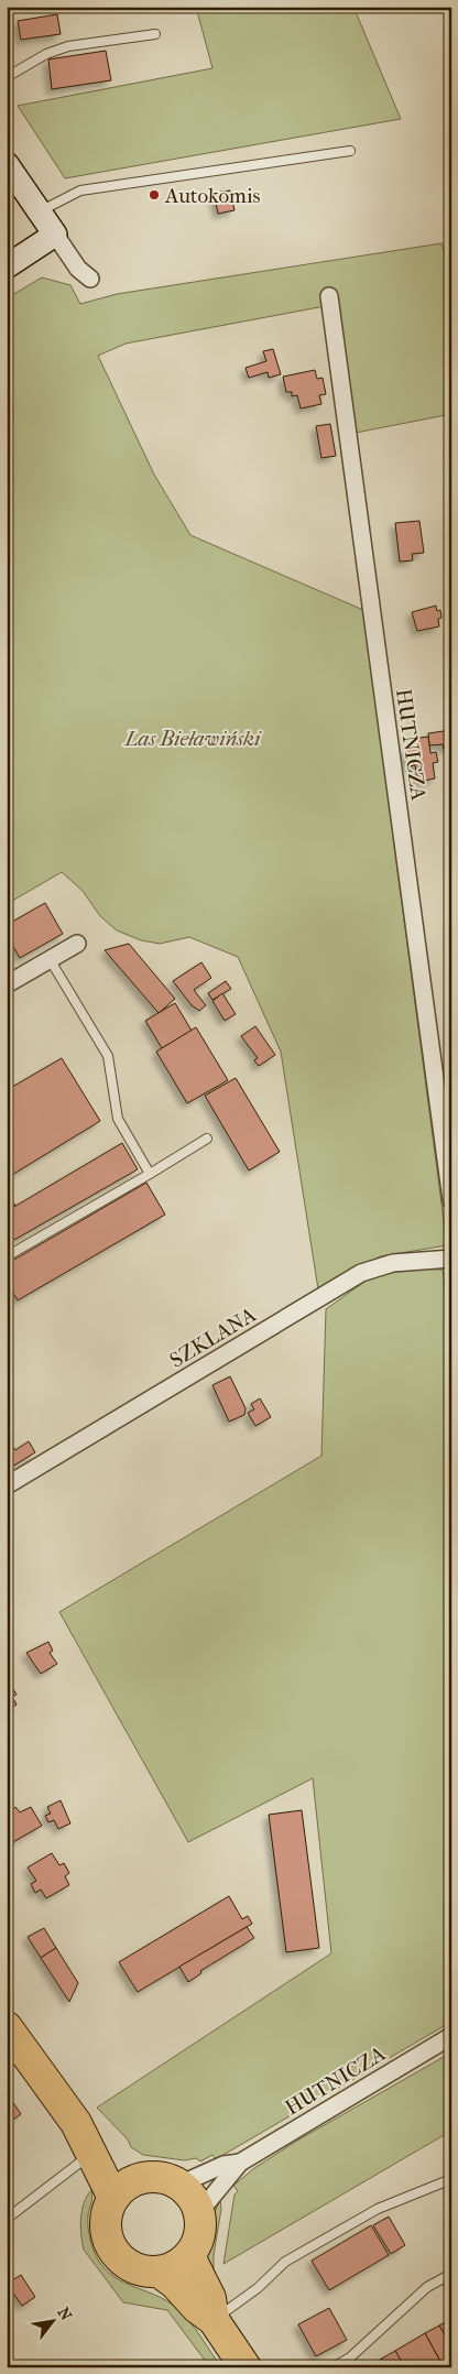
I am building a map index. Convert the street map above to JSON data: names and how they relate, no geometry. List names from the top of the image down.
{
  "streets": {
    "street": ["HUTNICZA", "SZKLANA"]
  },
  "parks": ["Las Bieławiński"],
  "places": ["Autokomis"],
  "north": "top right"
}
